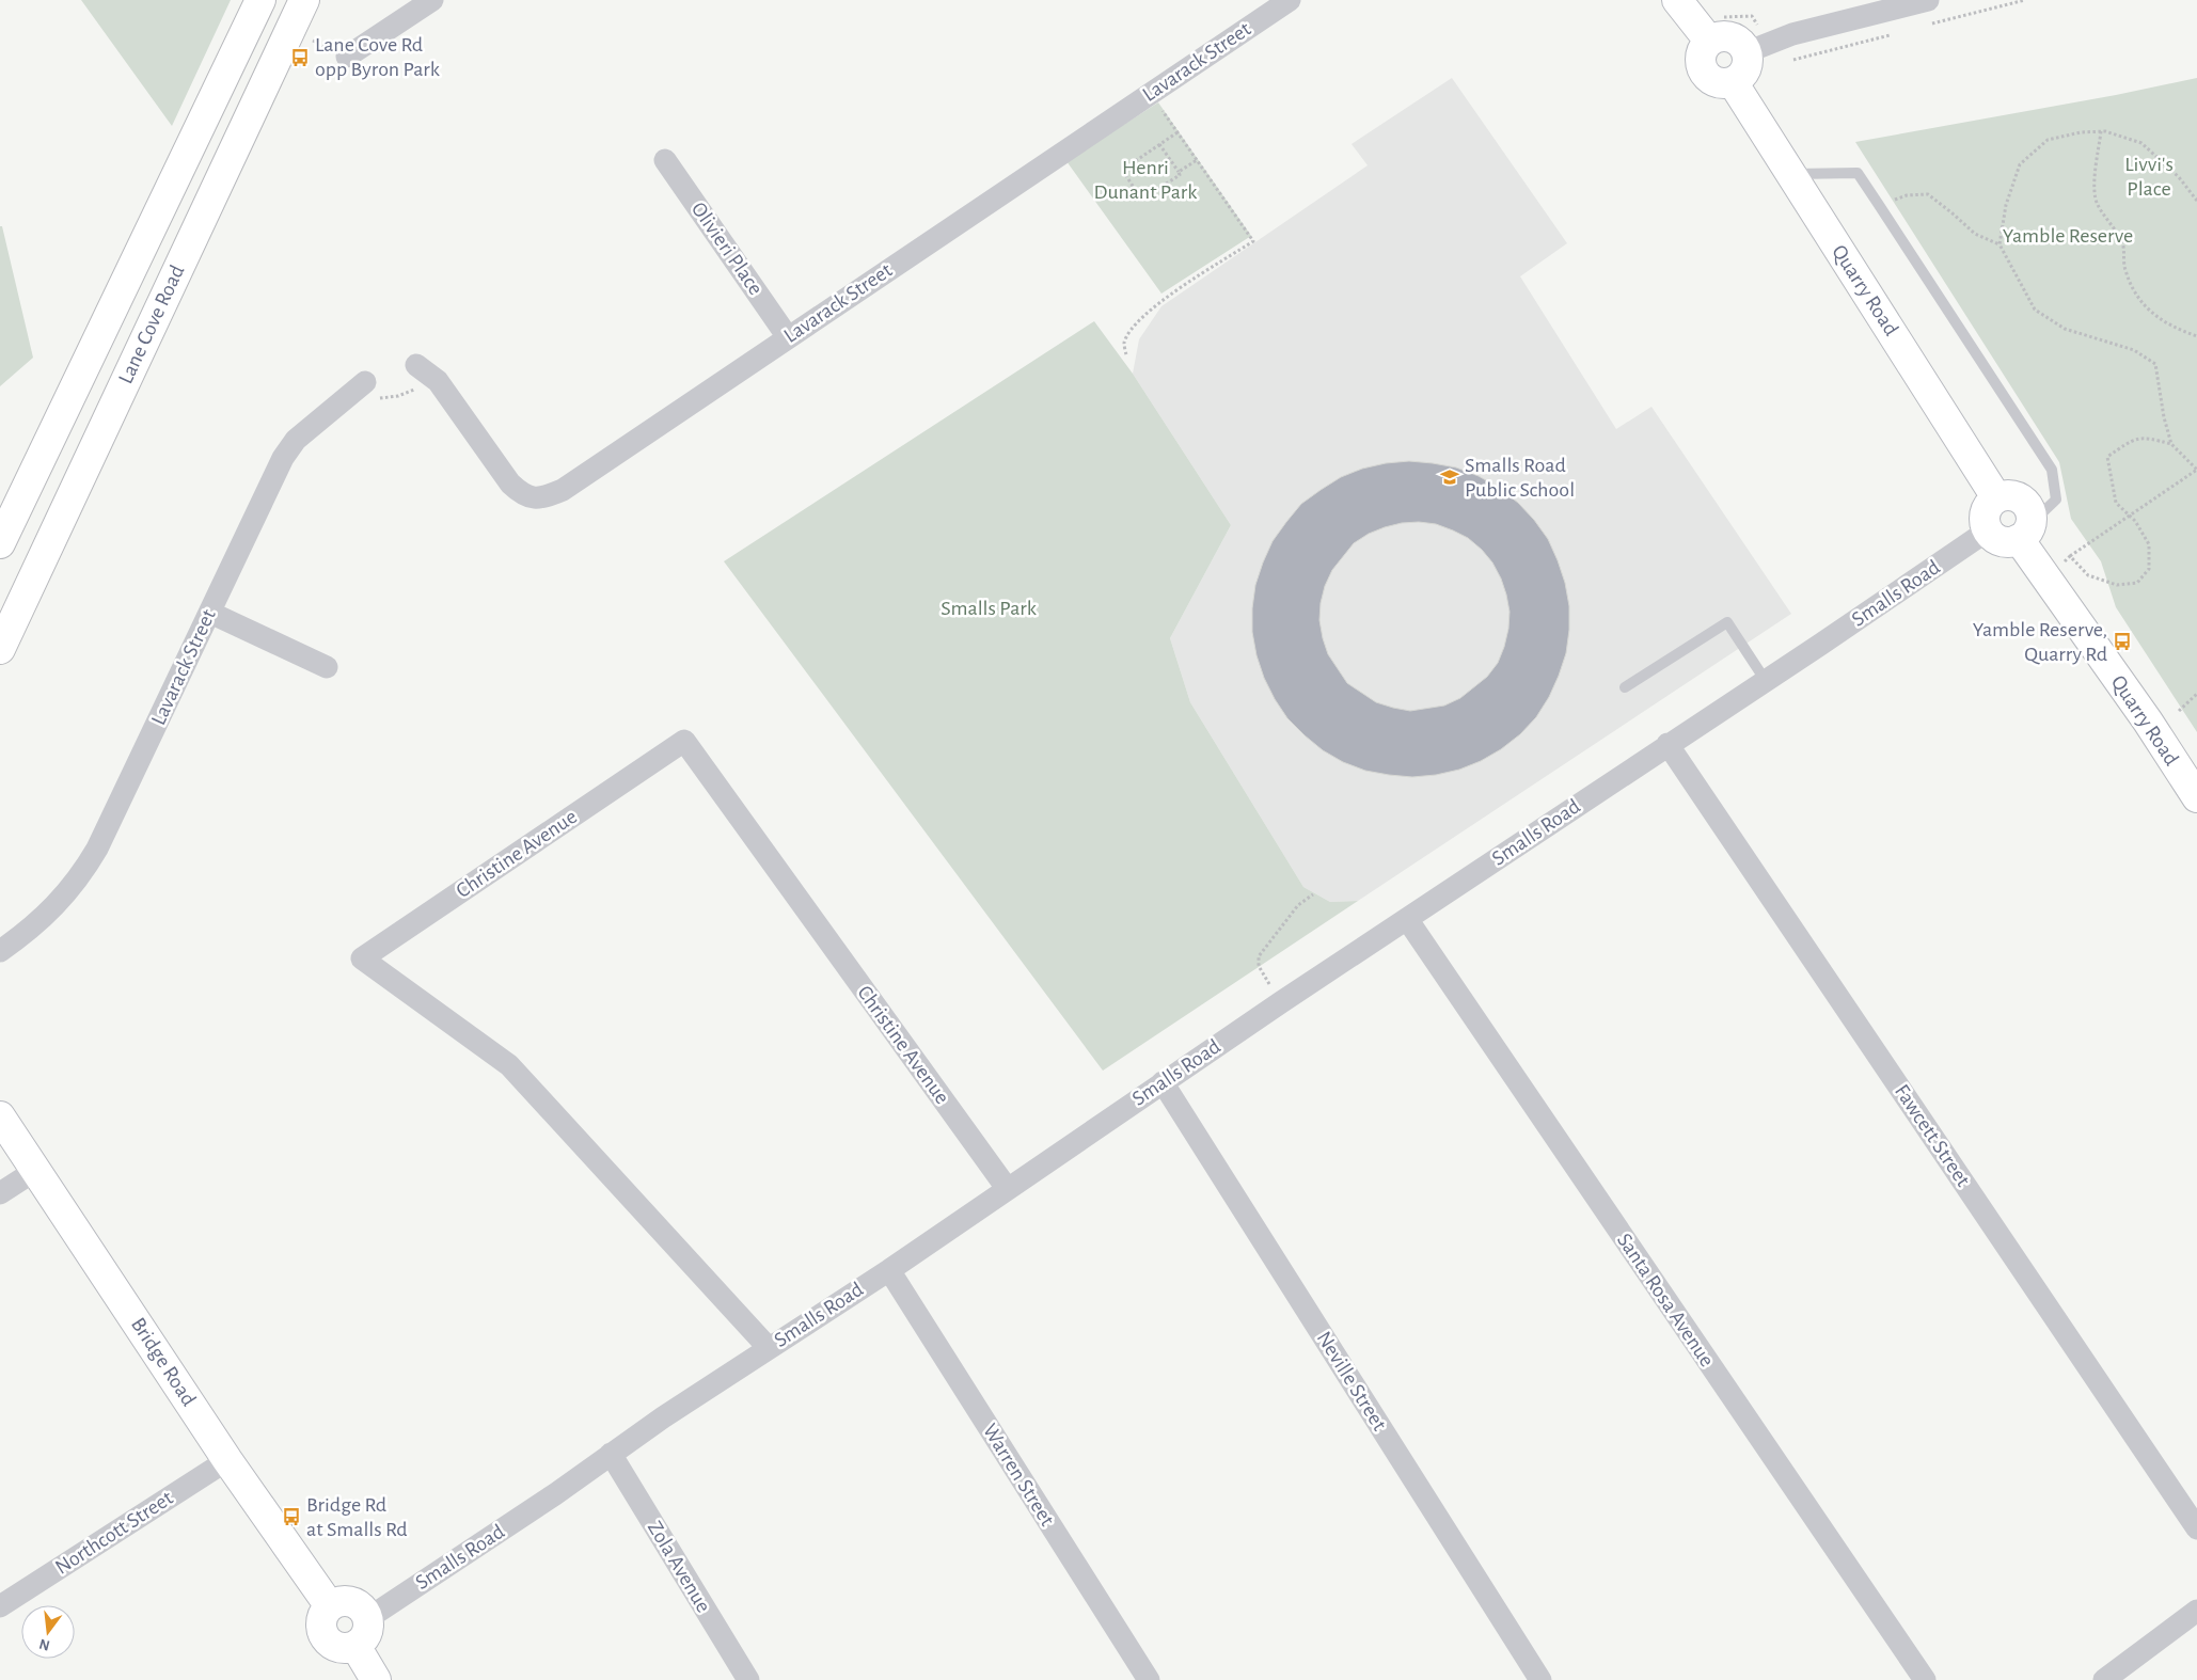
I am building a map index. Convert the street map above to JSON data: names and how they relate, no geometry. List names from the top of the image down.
{
  "streets": {
    "main road": ["Quarry Road", "Lane Cove Road", "Bridge Road"],
    "street": [
      "Lavarack Street",
      "Olivieri Place",
      "Smalls Road",
      "Christine Avenue",
      "Fawcett Street",
      "Santa Rosa Avenue",
      "Neville Street",
      "Warren Street",
      "Northcott Street",
      "Zola Avenue"
    ]
  },
  "crossings": [
    ["Lavarack Street", "Olivieri Place"],
    ["Quarry Road", "Smalls Road"],
    ["Smalls Road", "Christine Avenue"],
    ["Smalls Road", "Fawcett Street"],
    ["Smalls Road", "Santa Rosa Avenue"],
    ["Smalls Road", "Bridge Road"],
    ["Smalls Road", "Neville Street"],
    ["Smalls Road", "Warren Street"],
    ["Smalls Road", "Zola Avenue"],
    ["Bridge Road", "Northcott Street"]
  ],
  "parks": [
    "Livvi's Place",
    "Henri Dunant Park",
    "Yamble Reserve",
    "Smalls Park"
  ],
  "places": {
    "bus stop": ["Lane Cove Rd opp Byron Park", "Yamble Reserve, Quarry Rd", "Bridge Rd at Smalls Rd"],
    "school or university": ["Smalls Road Public School"]
  },
  "north": "bottom"
}
